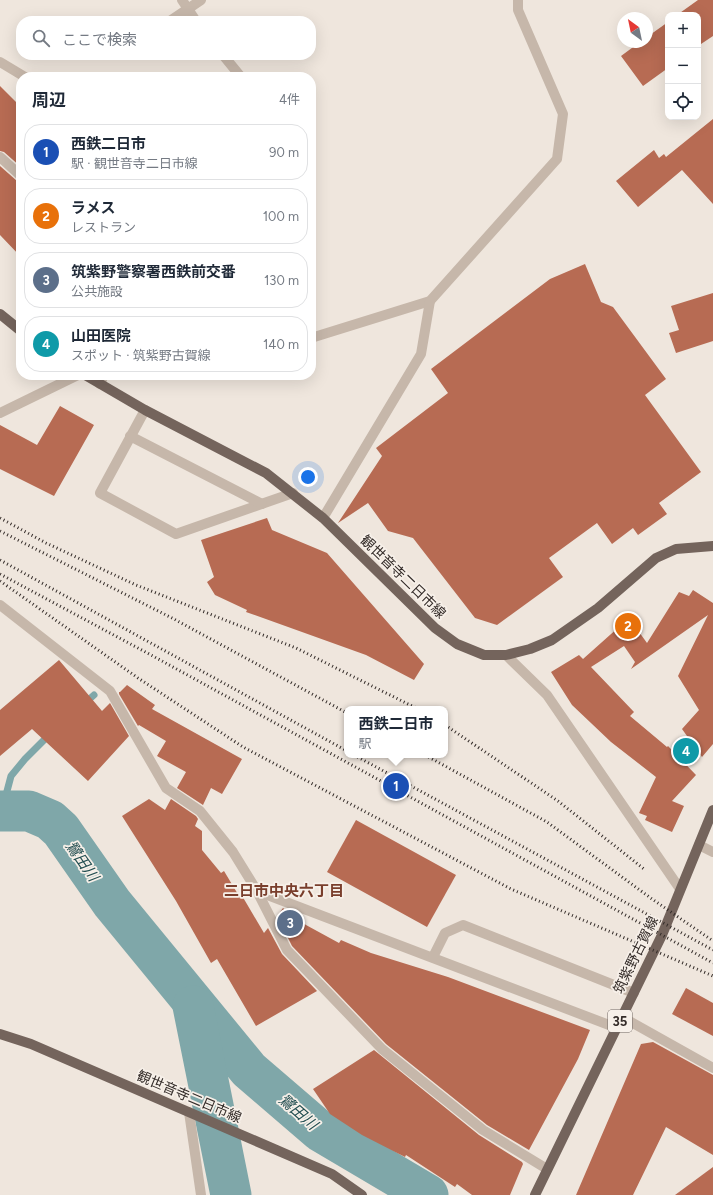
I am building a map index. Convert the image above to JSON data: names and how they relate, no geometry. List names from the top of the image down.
{
  "streets": {
    "main road": ["観世音寺二日市線", "筑紫野古賀線", "35"]
  },
  "districts": ["二日市中央六丁目"],
  "water": ["鷺田川"],
  "north": "top left",
  "page": {
    "map_buttons": ["+", "−"],
    "search": "ここで検索",
    "heading": ["周辺", "4件"],
    "list": [
      {
        "mark": "1",
        "name": "西鉄二日市",
        "note": "駅 · 観世音寺二日市線",
        "value": "90 m"
      },
      {
        "mark": "2",
        "name": "ラメス",
        "note": "レストラン",
        "value": "100 m"
      },
      {
        "mark": "3",
        "name": "筑紫野警察署西鉄前交番",
        "note": "公共施設",
        "value": "130 m"
      },
      {
        "mark": "4",
        "name": "山田医院",
        "note": "スポット · 筑紫野古賀線",
        "value": "140 m"
      }
    ],
    "pins": [
      "2",
      "4",
      "1",
      "3"
    ],
    "popup": ["西鉄二日市", "駅"]
  }
}
